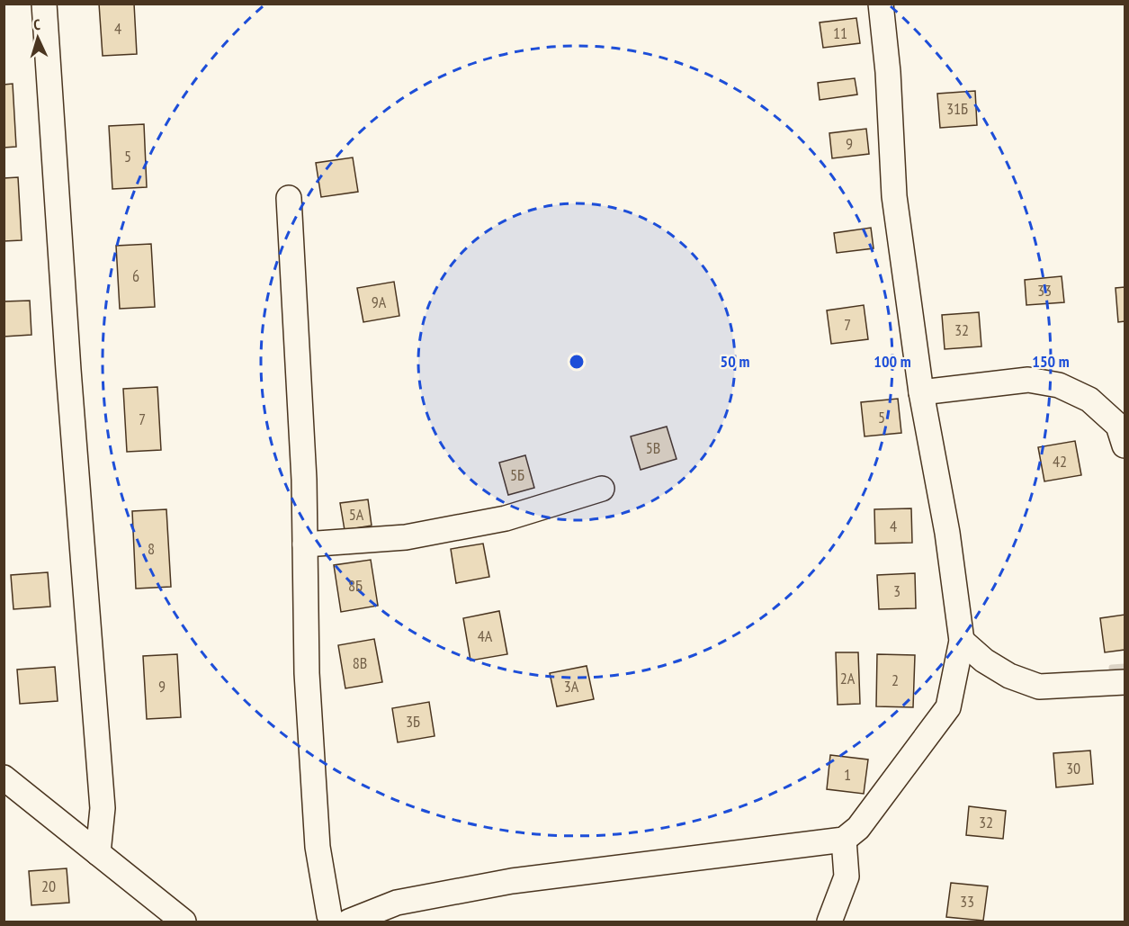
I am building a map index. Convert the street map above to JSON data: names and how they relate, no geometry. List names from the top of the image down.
{
  "house_numbers": [
    "4",
    "11",
    "31Б",
    "9",
    "5",
    "6",
    "33",
    "9А",
    "7",
    "32",
    "5",
    "7",
    "5В",
    "42",
    "5Б",
    "5А",
    "4",
    "8",
    "8Б",
    "3",
    "4А",
    "8В",
    "2А",
    "2",
    "9",
    "3А",
    "3Б",
    "30",
    "1",
    "32",
    "20",
    "33"
  ],
  "north": "top",
  "rings": ["50 m", "100 m", "150 m"]
}
